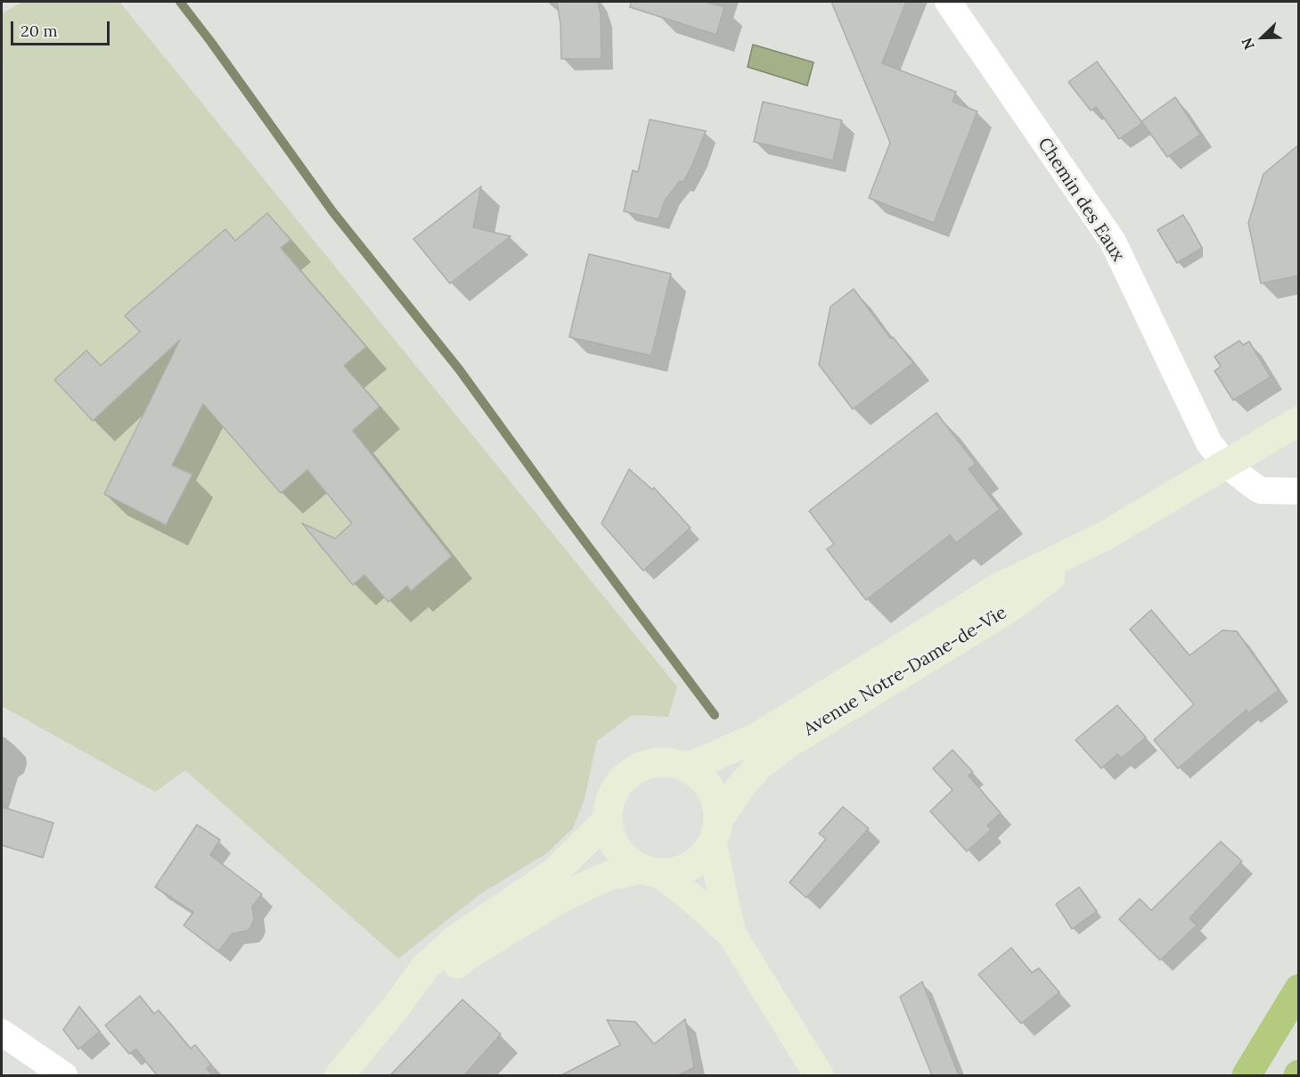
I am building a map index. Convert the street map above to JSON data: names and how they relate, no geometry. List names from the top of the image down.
{
  "streets": {
    "main road": ["Avenue Notre-Dame-de-Vie"],
    "street": ["Chemin des Eaux"]
  },
  "crossings": [
    ["Chemin des Eaux", "Avenue Notre-Dame-de-Vie"]
  ],
  "scale_bar": "20 m",
  "north": "bottom left"
}
